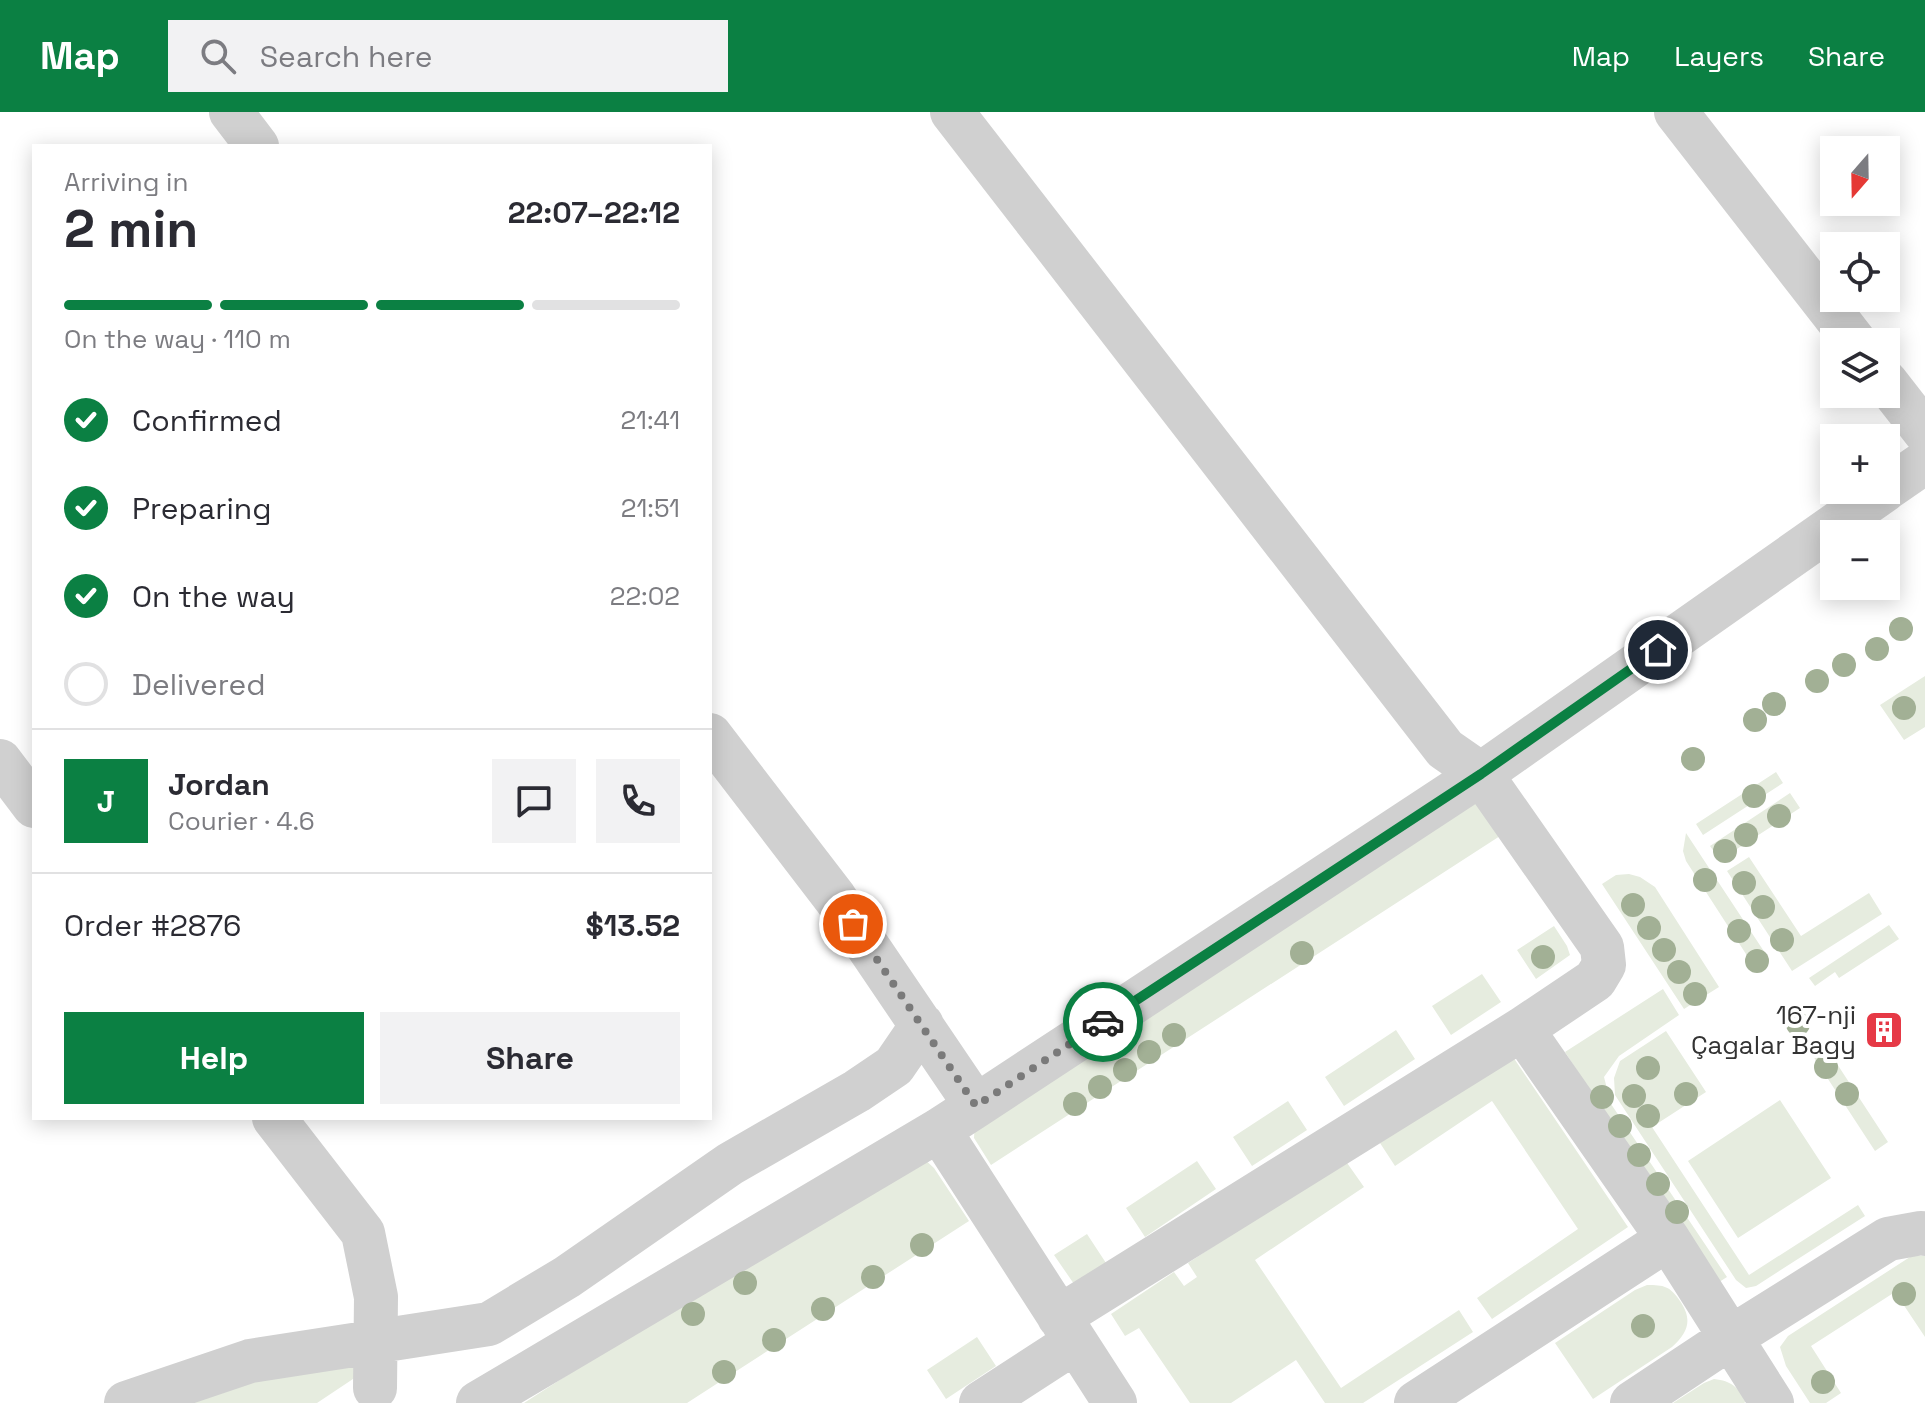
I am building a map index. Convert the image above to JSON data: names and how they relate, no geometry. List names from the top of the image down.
{
  "places": {
    "building": ["167-nji Çagalar Bagy"]
  },
  "north": "bottom",
  "page": {
    "header": "Map",
    "search": "Search here",
    "nav": ["Map", "Layers", "Share"],
    "map_buttons": ["+", "−"],
    "heading": ["2 min", "Arriving in", "22:07–22:12"],
    "panel": [
      "Jordan",
      "Courier · 4.6",
      "Order #2876",
      "$13.52"
    ],
    "bar": "On the way · 110 m",
    "list": [
      ["Confirmed", "21:41"],
      ["Preparing", "21:51"],
      ["On the way", "22:02"],
      "Delivered"
    ],
    "round": "J",
    "buttons": ["Help", "Share"]
  }
}
